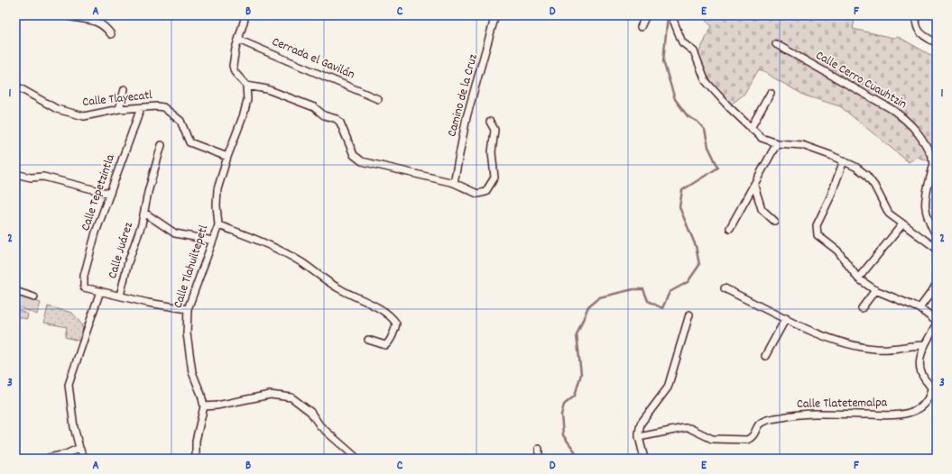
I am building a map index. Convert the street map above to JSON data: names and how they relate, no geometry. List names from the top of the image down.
{
  "streets": {
    "street": [
      "Cerrada el Gavilán",
      "Calle Cerro Cuauhtzin",
      "Camino de la Cruz",
      "Calle Tlayecatl",
      "Calle Tepetzintla",
      "Calle Juárez",
      "Calle Tlahuiltepetl",
      "Calle Tlatetemalpa"
    ]
  },
  "crossings": [
    ["Calle Tlayecatl", "Calle Tepetzintla"],
    ["Calle Tlayecatl", "Calle Tlahuiltepetl"],
    ["Calle Juárez", "Calle Tlahuiltepetl"]
  ],
  "grid": {
    "columns": [
      "A",
      "B",
      "C",
      "D",
      "E",
      "F"
    ],
    "rows": ["1", "2", "3"]
  }
}
